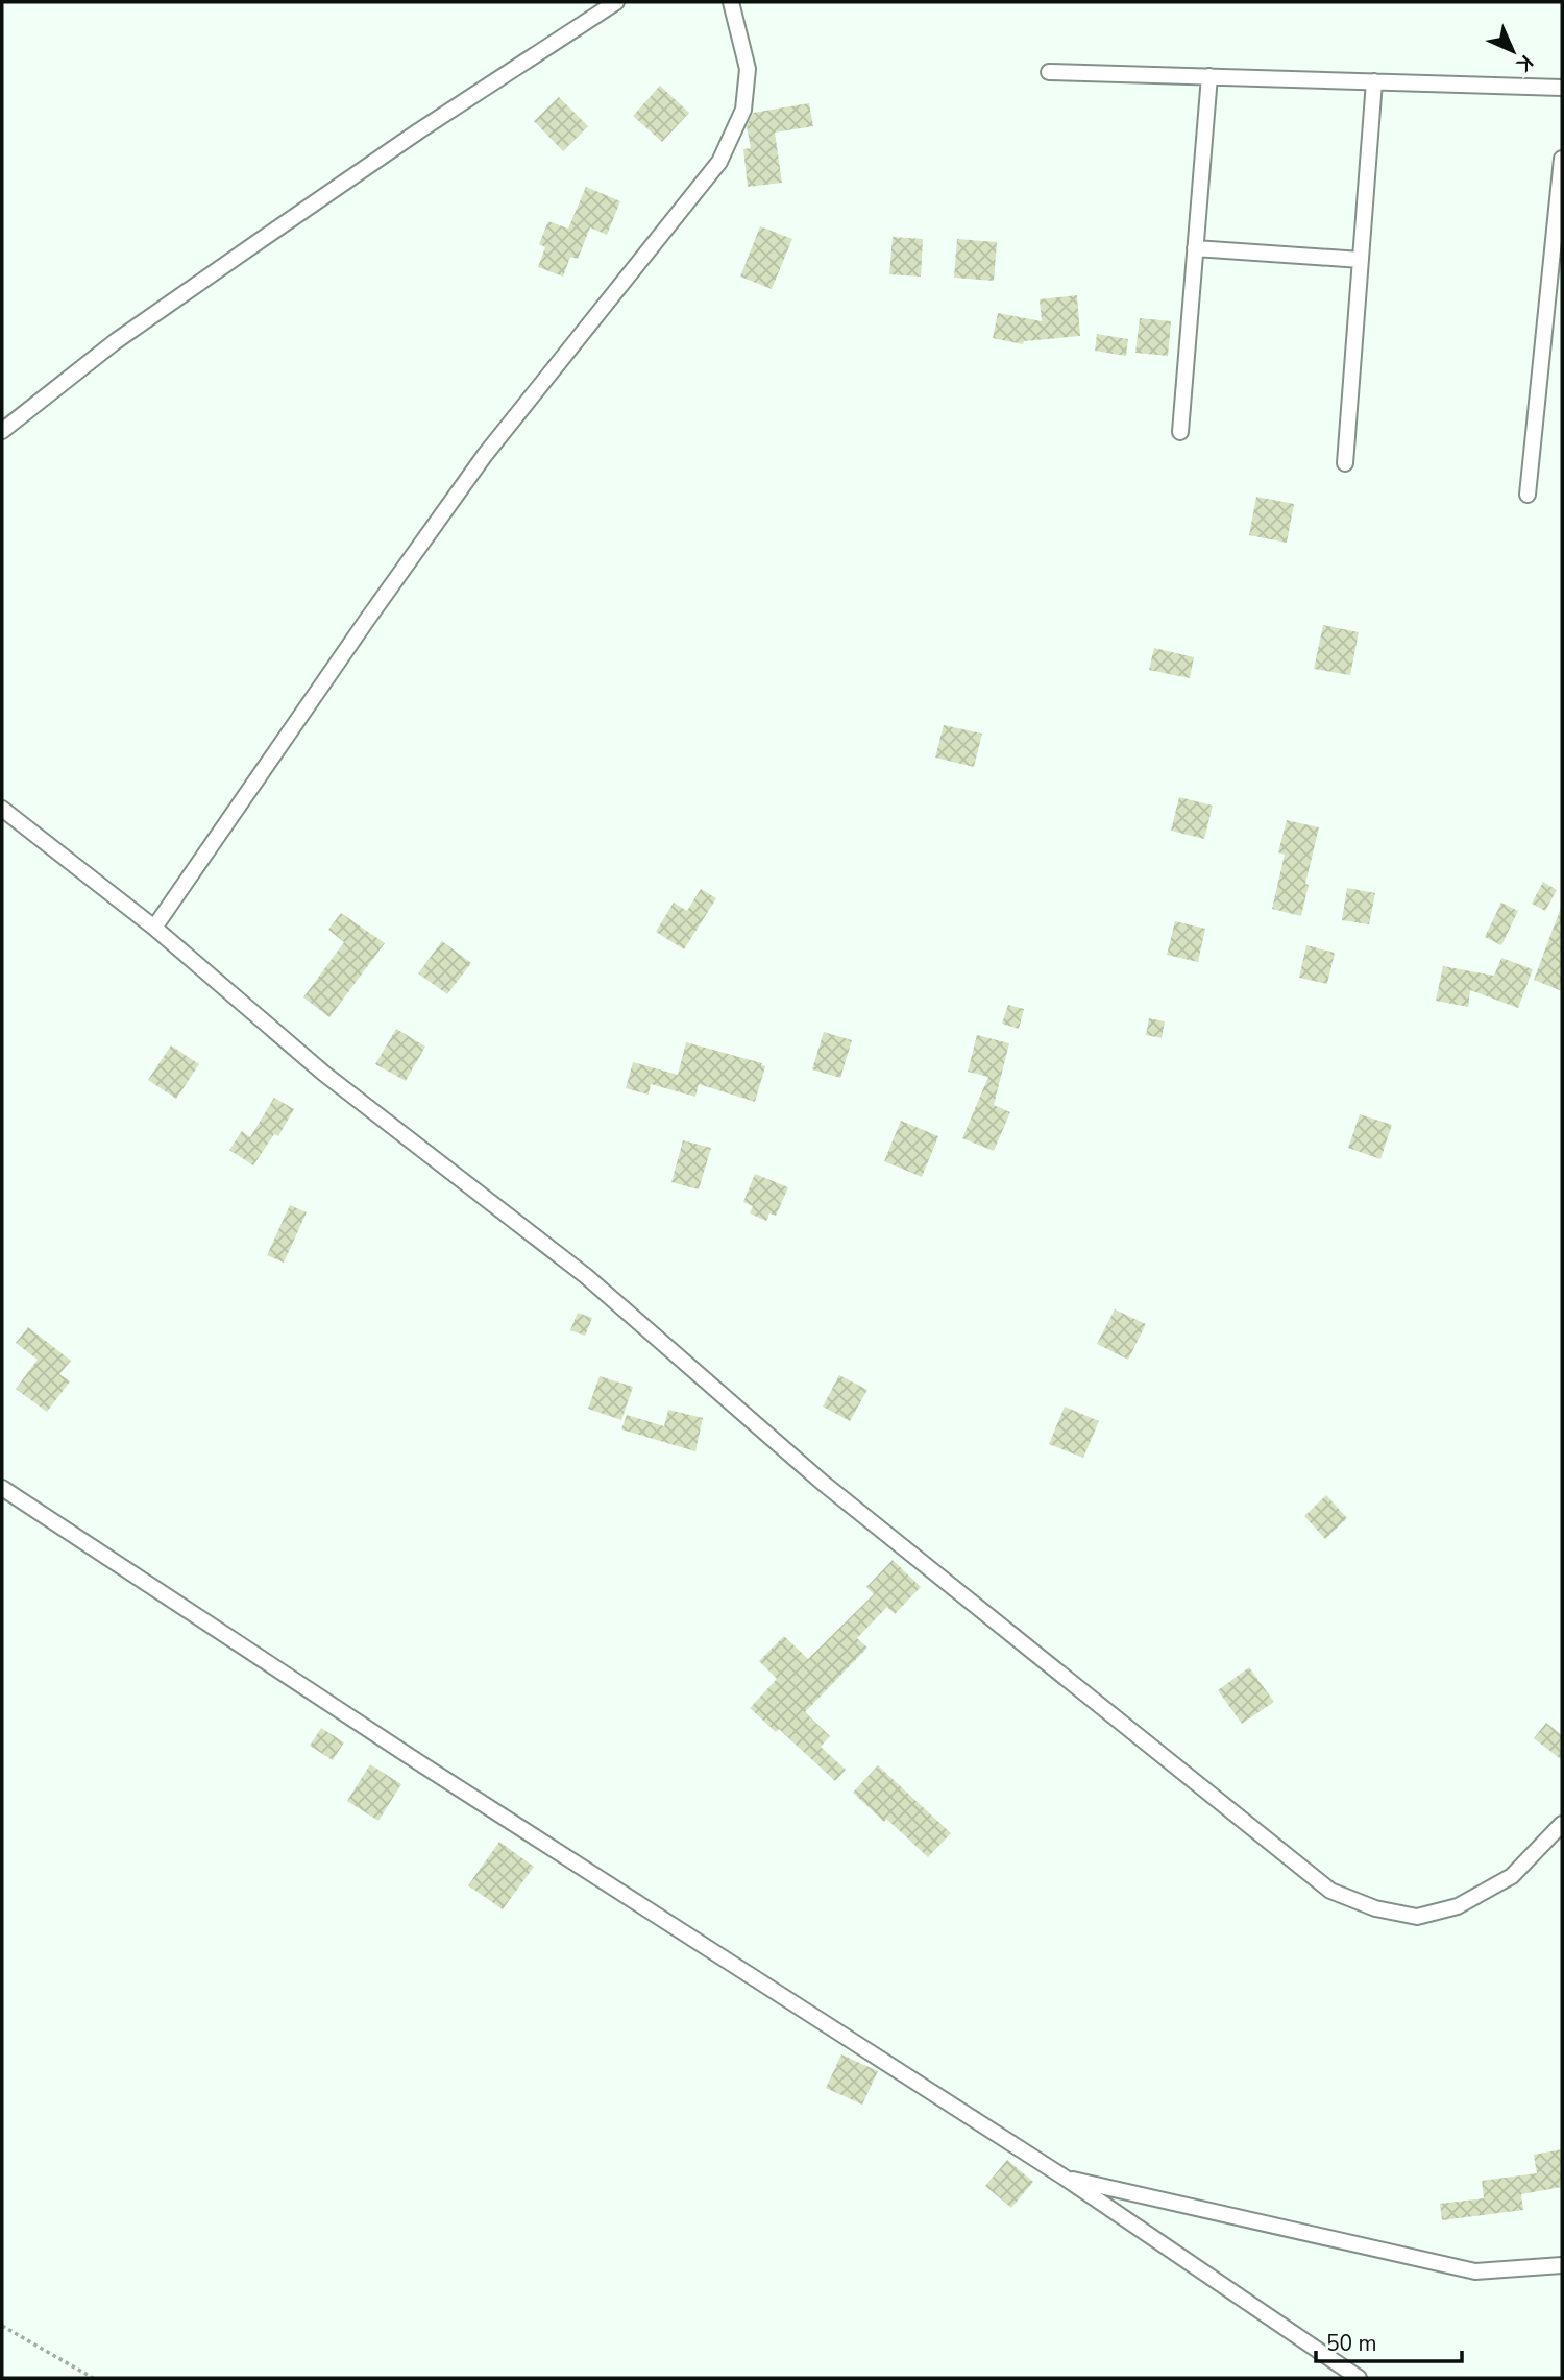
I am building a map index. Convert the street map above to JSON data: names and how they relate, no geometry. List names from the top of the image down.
{
  "scale_bar": "50 m",
  "north": "bottom right"
}
